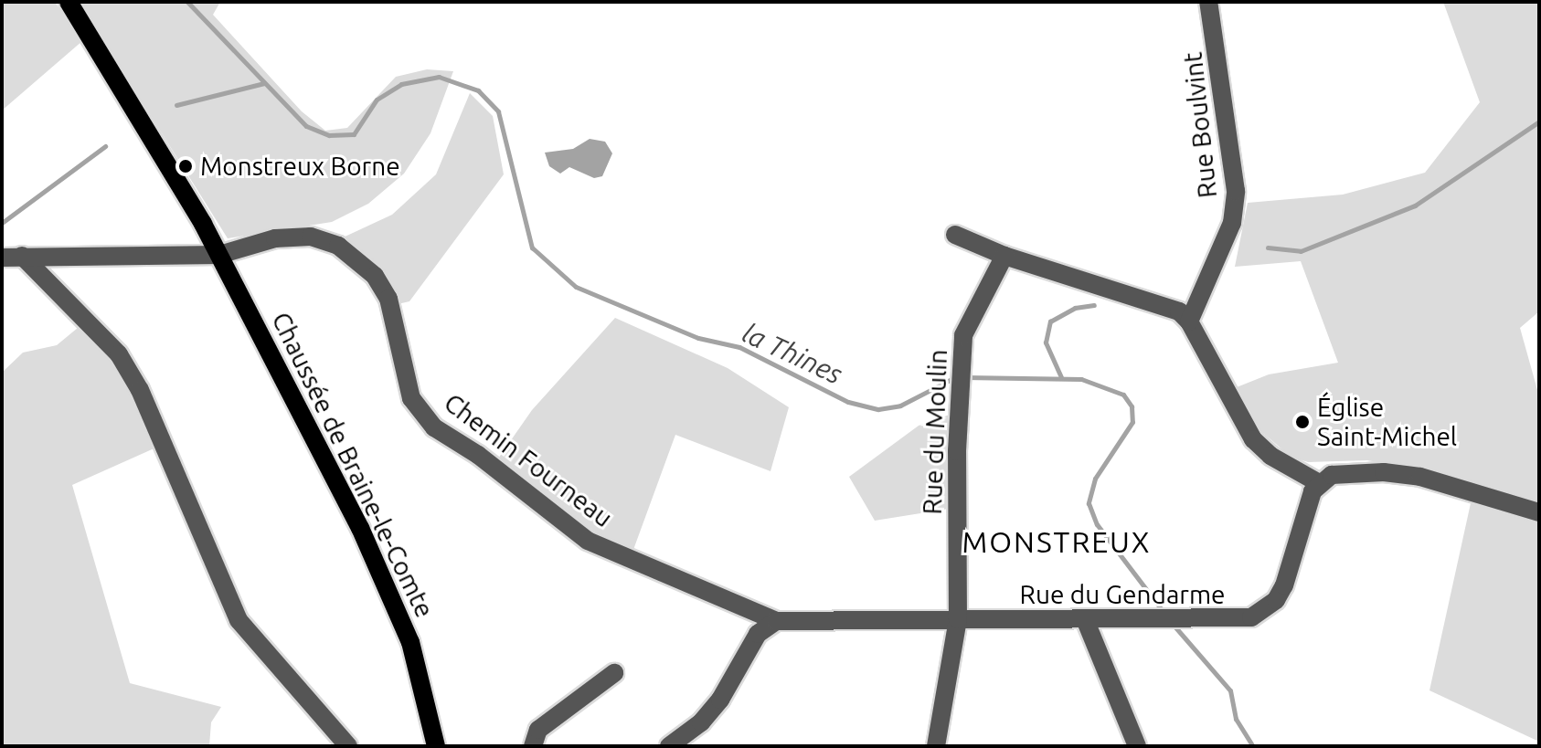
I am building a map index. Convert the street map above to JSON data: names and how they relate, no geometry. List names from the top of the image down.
{
  "streets": {
    "main road": ["Chaussée de Braine-le-Comte"],
    "street": [
      "Rue Boulvint",
      "Rue du Moulin",
      "Chemin Fourneau",
      "Rue du Gendarme"
    ]
  },
  "crossings": [
    ["Rue du Moulin", "Rue du Gendarme"],
    ["Chemin Fourneau", "Chaussée de Braine-le-Comte"],
    ["Chemin Fourneau", "Rue du Gendarme"]
  ],
  "districts": ["MONSTREUX"],
  "water": ["la Thines"],
  "places": ["Monstreux Borne", "Église Saint-Michel"]
}
